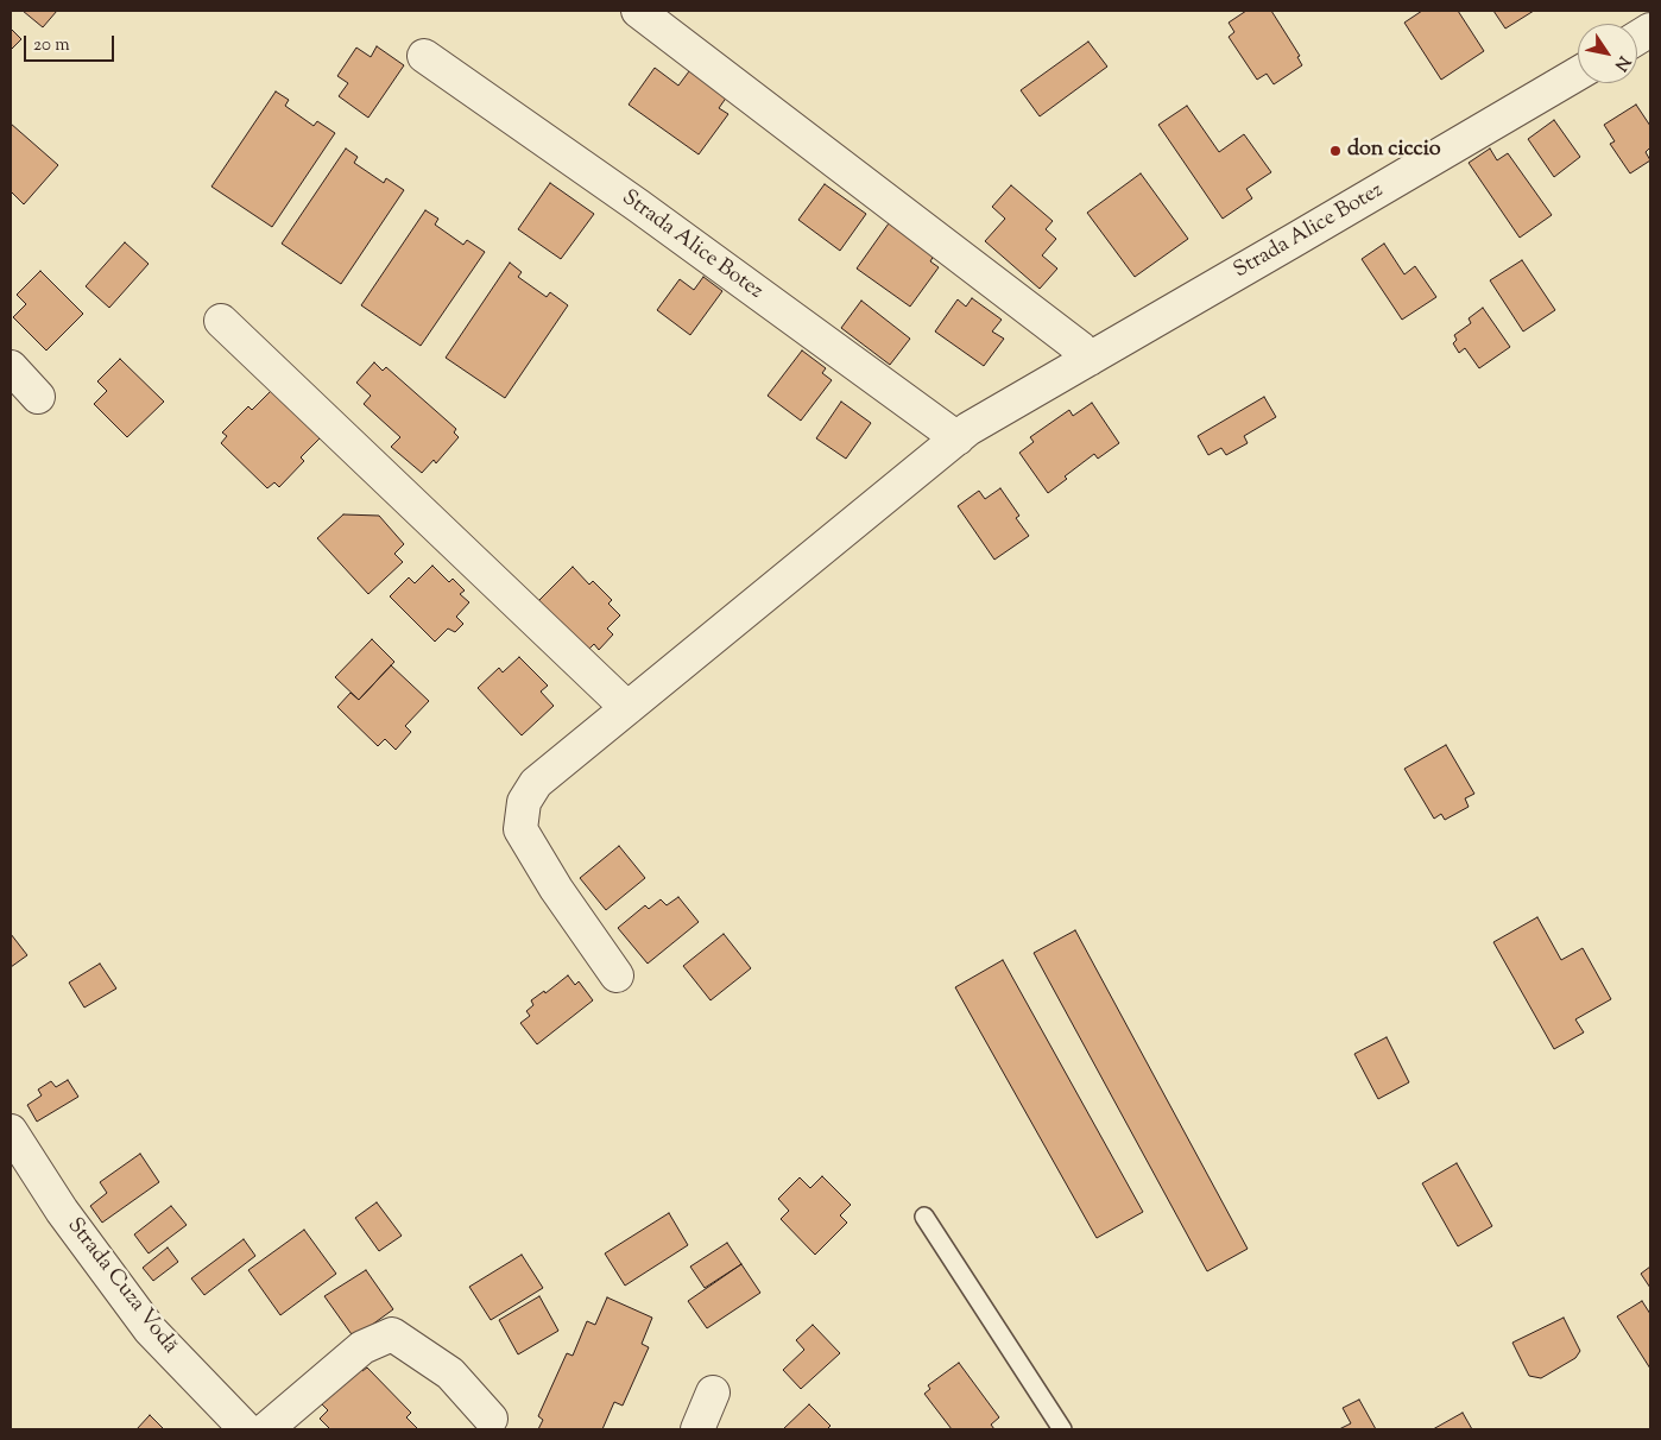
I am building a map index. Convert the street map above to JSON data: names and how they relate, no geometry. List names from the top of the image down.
{
  "streets": {
    "street": ["Strada Alice Botez", "Strada Cuza Vodă"]
  },
  "places": ["don ciccio"],
  "scale_bar": "20 m",
  "north": "bottom right"
}
